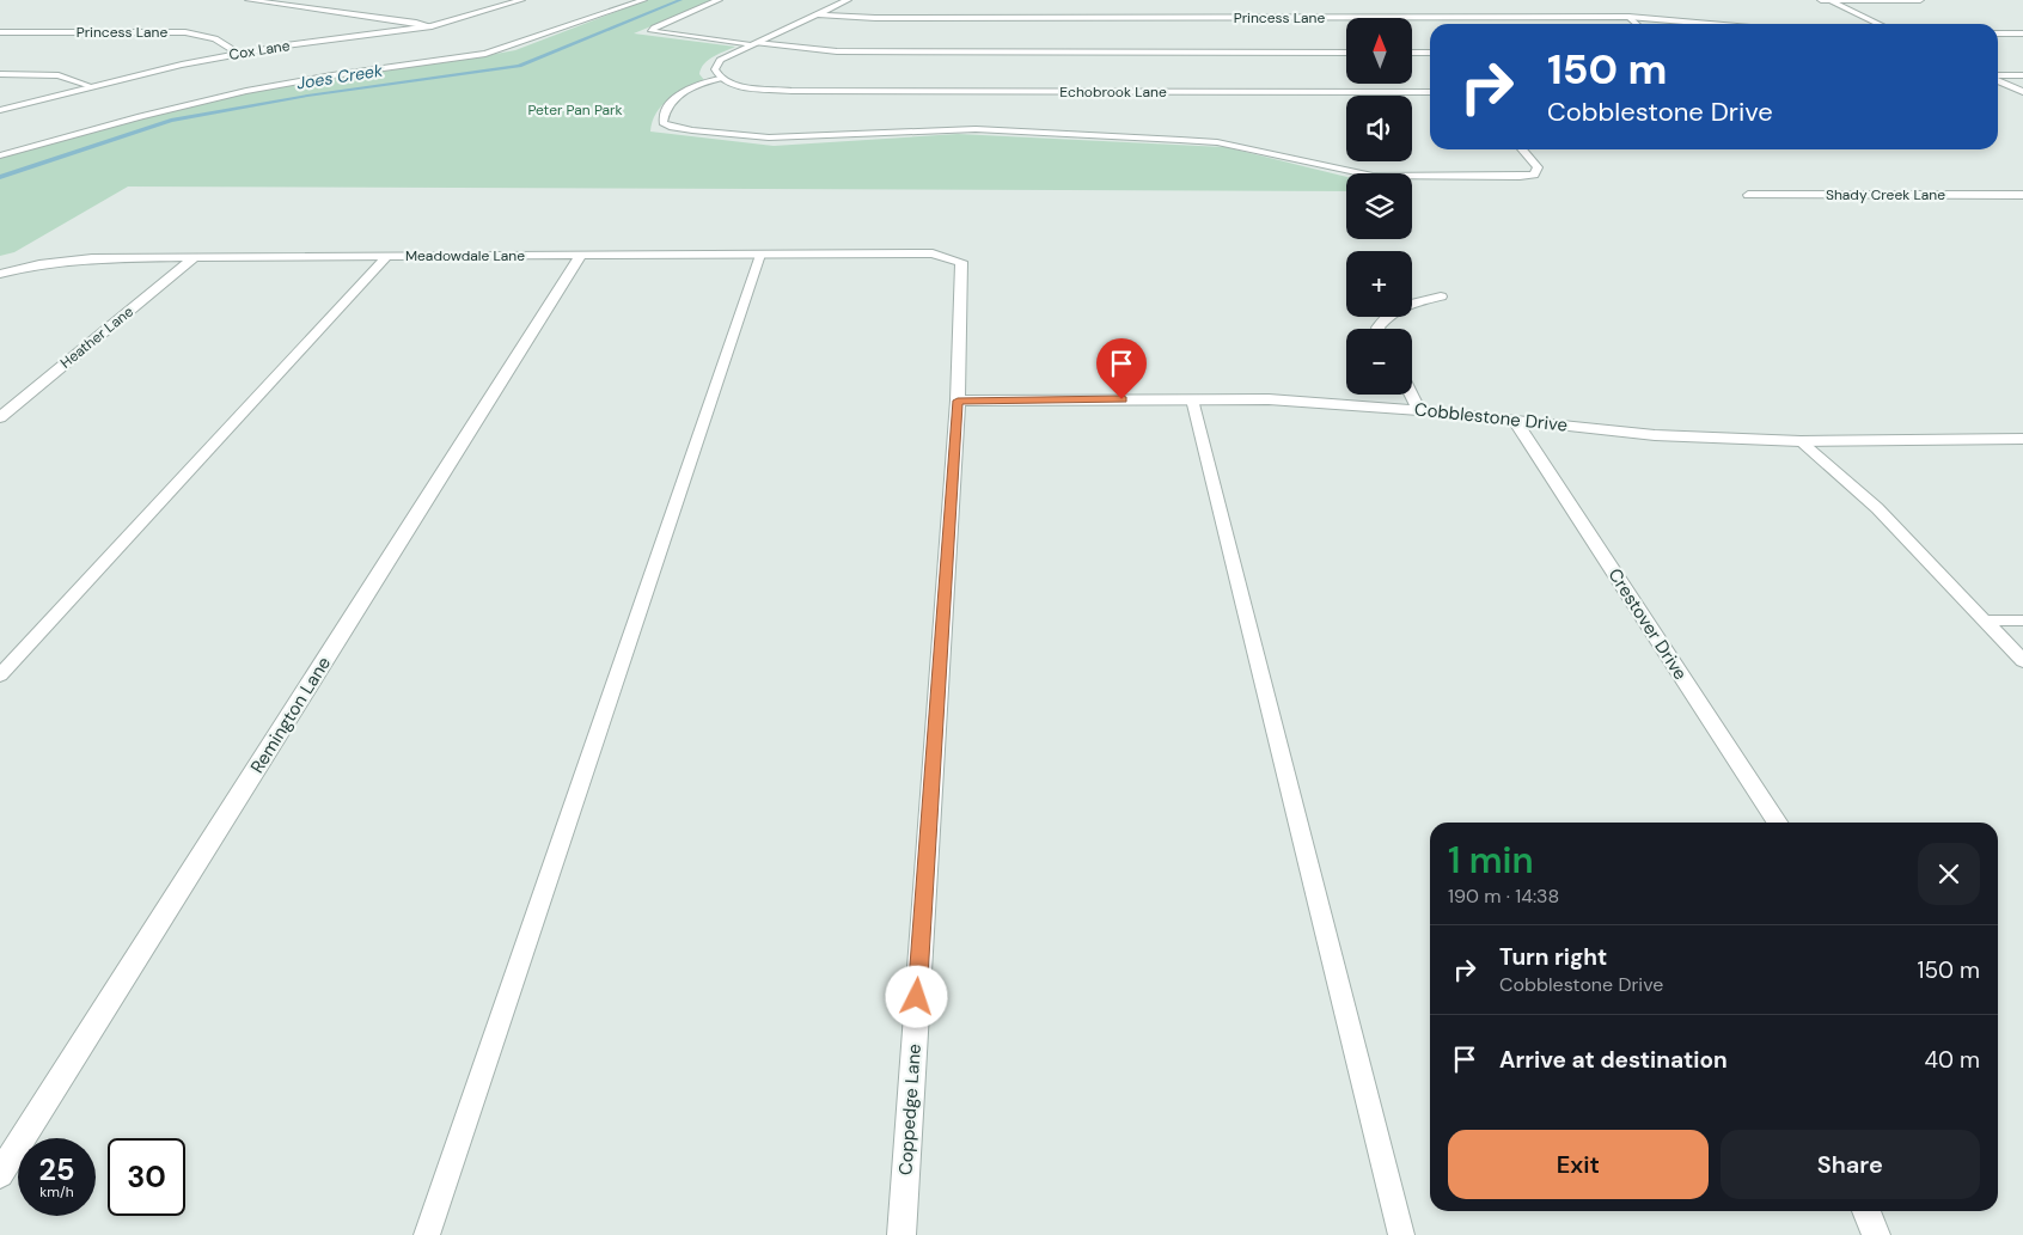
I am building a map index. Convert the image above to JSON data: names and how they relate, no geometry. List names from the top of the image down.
{
  "streets": {
    "street": [
      "Princess Lane",
      "Cox Lane",
      "Echobrook Lane",
      "Shady Creek Lane",
      "Meadowdale Lane",
      "Heather Lane",
      "Cobblestone Drive",
      "Crestover Drive",
      "Remington Lane",
      "Coppedge Lane"
    ]
  },
  "crossings": [
    ["Princess Lane", "Cox Lane"],
    ["Meadowdale Lane", "Heather Lane"],
    ["Meadowdale Lane", "Remington Lane"],
    ["Meadowdale Lane", "Coppedge Lane"],
    ["Cobblestone Drive", "Crestover Drive"],
    ["Cobblestone Drive", "Coppedge Lane"]
  ],
  "water": ["Joes Creek"],
  "parks": ["Peter Pan Park"],
  "north": "top",
  "page": {
    "map_buttons": ["+", "−"],
    "turn": ["150 m", "Cobblestone Drive"],
    "heading": ["1 min", "190 m · 14:38"],
    "list": [
      {
        "name": "Turn right",
        "note": "Cobblestone Drive",
        "value": "150 m"
      },
      {
        "name": "Arrive at destination",
        "value": "40 m"
      }
    ],
    "buttons": ["Exit", "Share"],
    "speed": "25 km/h",
    "limit": "30"
  }
}
